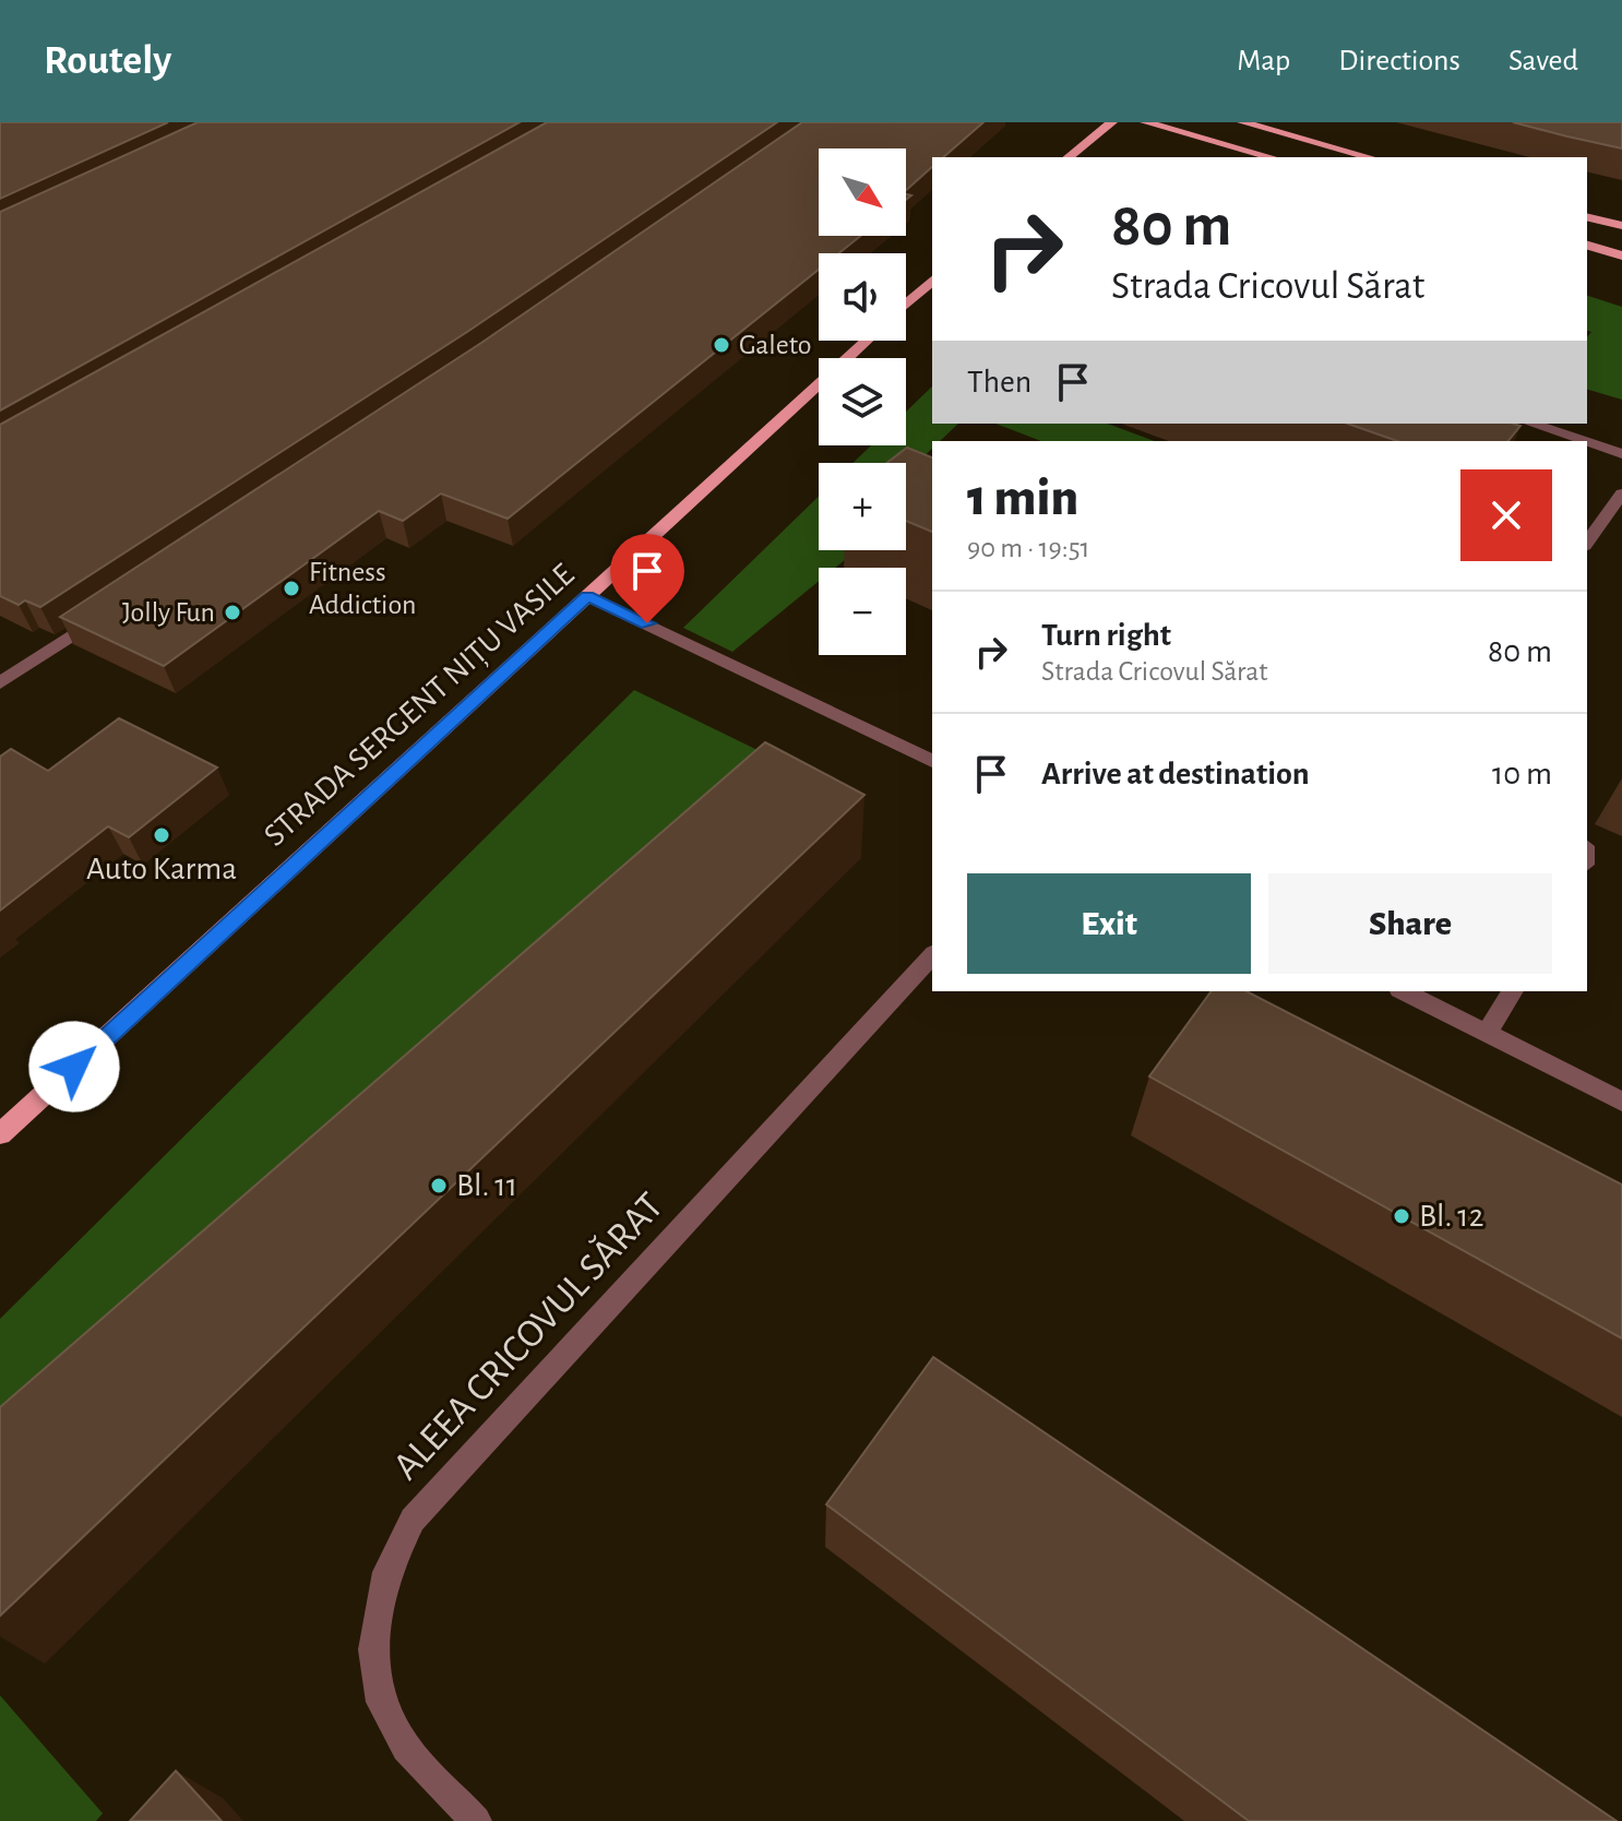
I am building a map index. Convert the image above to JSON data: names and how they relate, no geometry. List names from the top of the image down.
{
  "streets": {
    "main road": ["STRADA SERGENT NIȚU VASILE"],
    "street": ["ALEEA CRICOVUL SĂRAT"]
  },
  "places": [
    "Galeto",
    "Fitness Addiction",
    "Jolly Fun",
    "Auto Karma",
    "Bl. 11",
    "Bl. 12"
  ],
  "north": "bottom right",
  "page": {
    "header": "Routely",
    "nav": ["Map", "Directions", "Saved"],
    "map_buttons": ["+", "−"],
    "turn": ["80 m", "Strada Cricovul Sărat"],
    "then": "Then",
    "heading": ["1 min", "90 m · 19:51"],
    "list": [
      {
        "name": "Turn right",
        "note": "Strada Cricovul Sărat",
        "value": "80 m"
      },
      {
        "name": "Arrive at destination",
        "value": "10 m"
      }
    ],
    "buttons": ["Exit", "Share"]
  }
}
